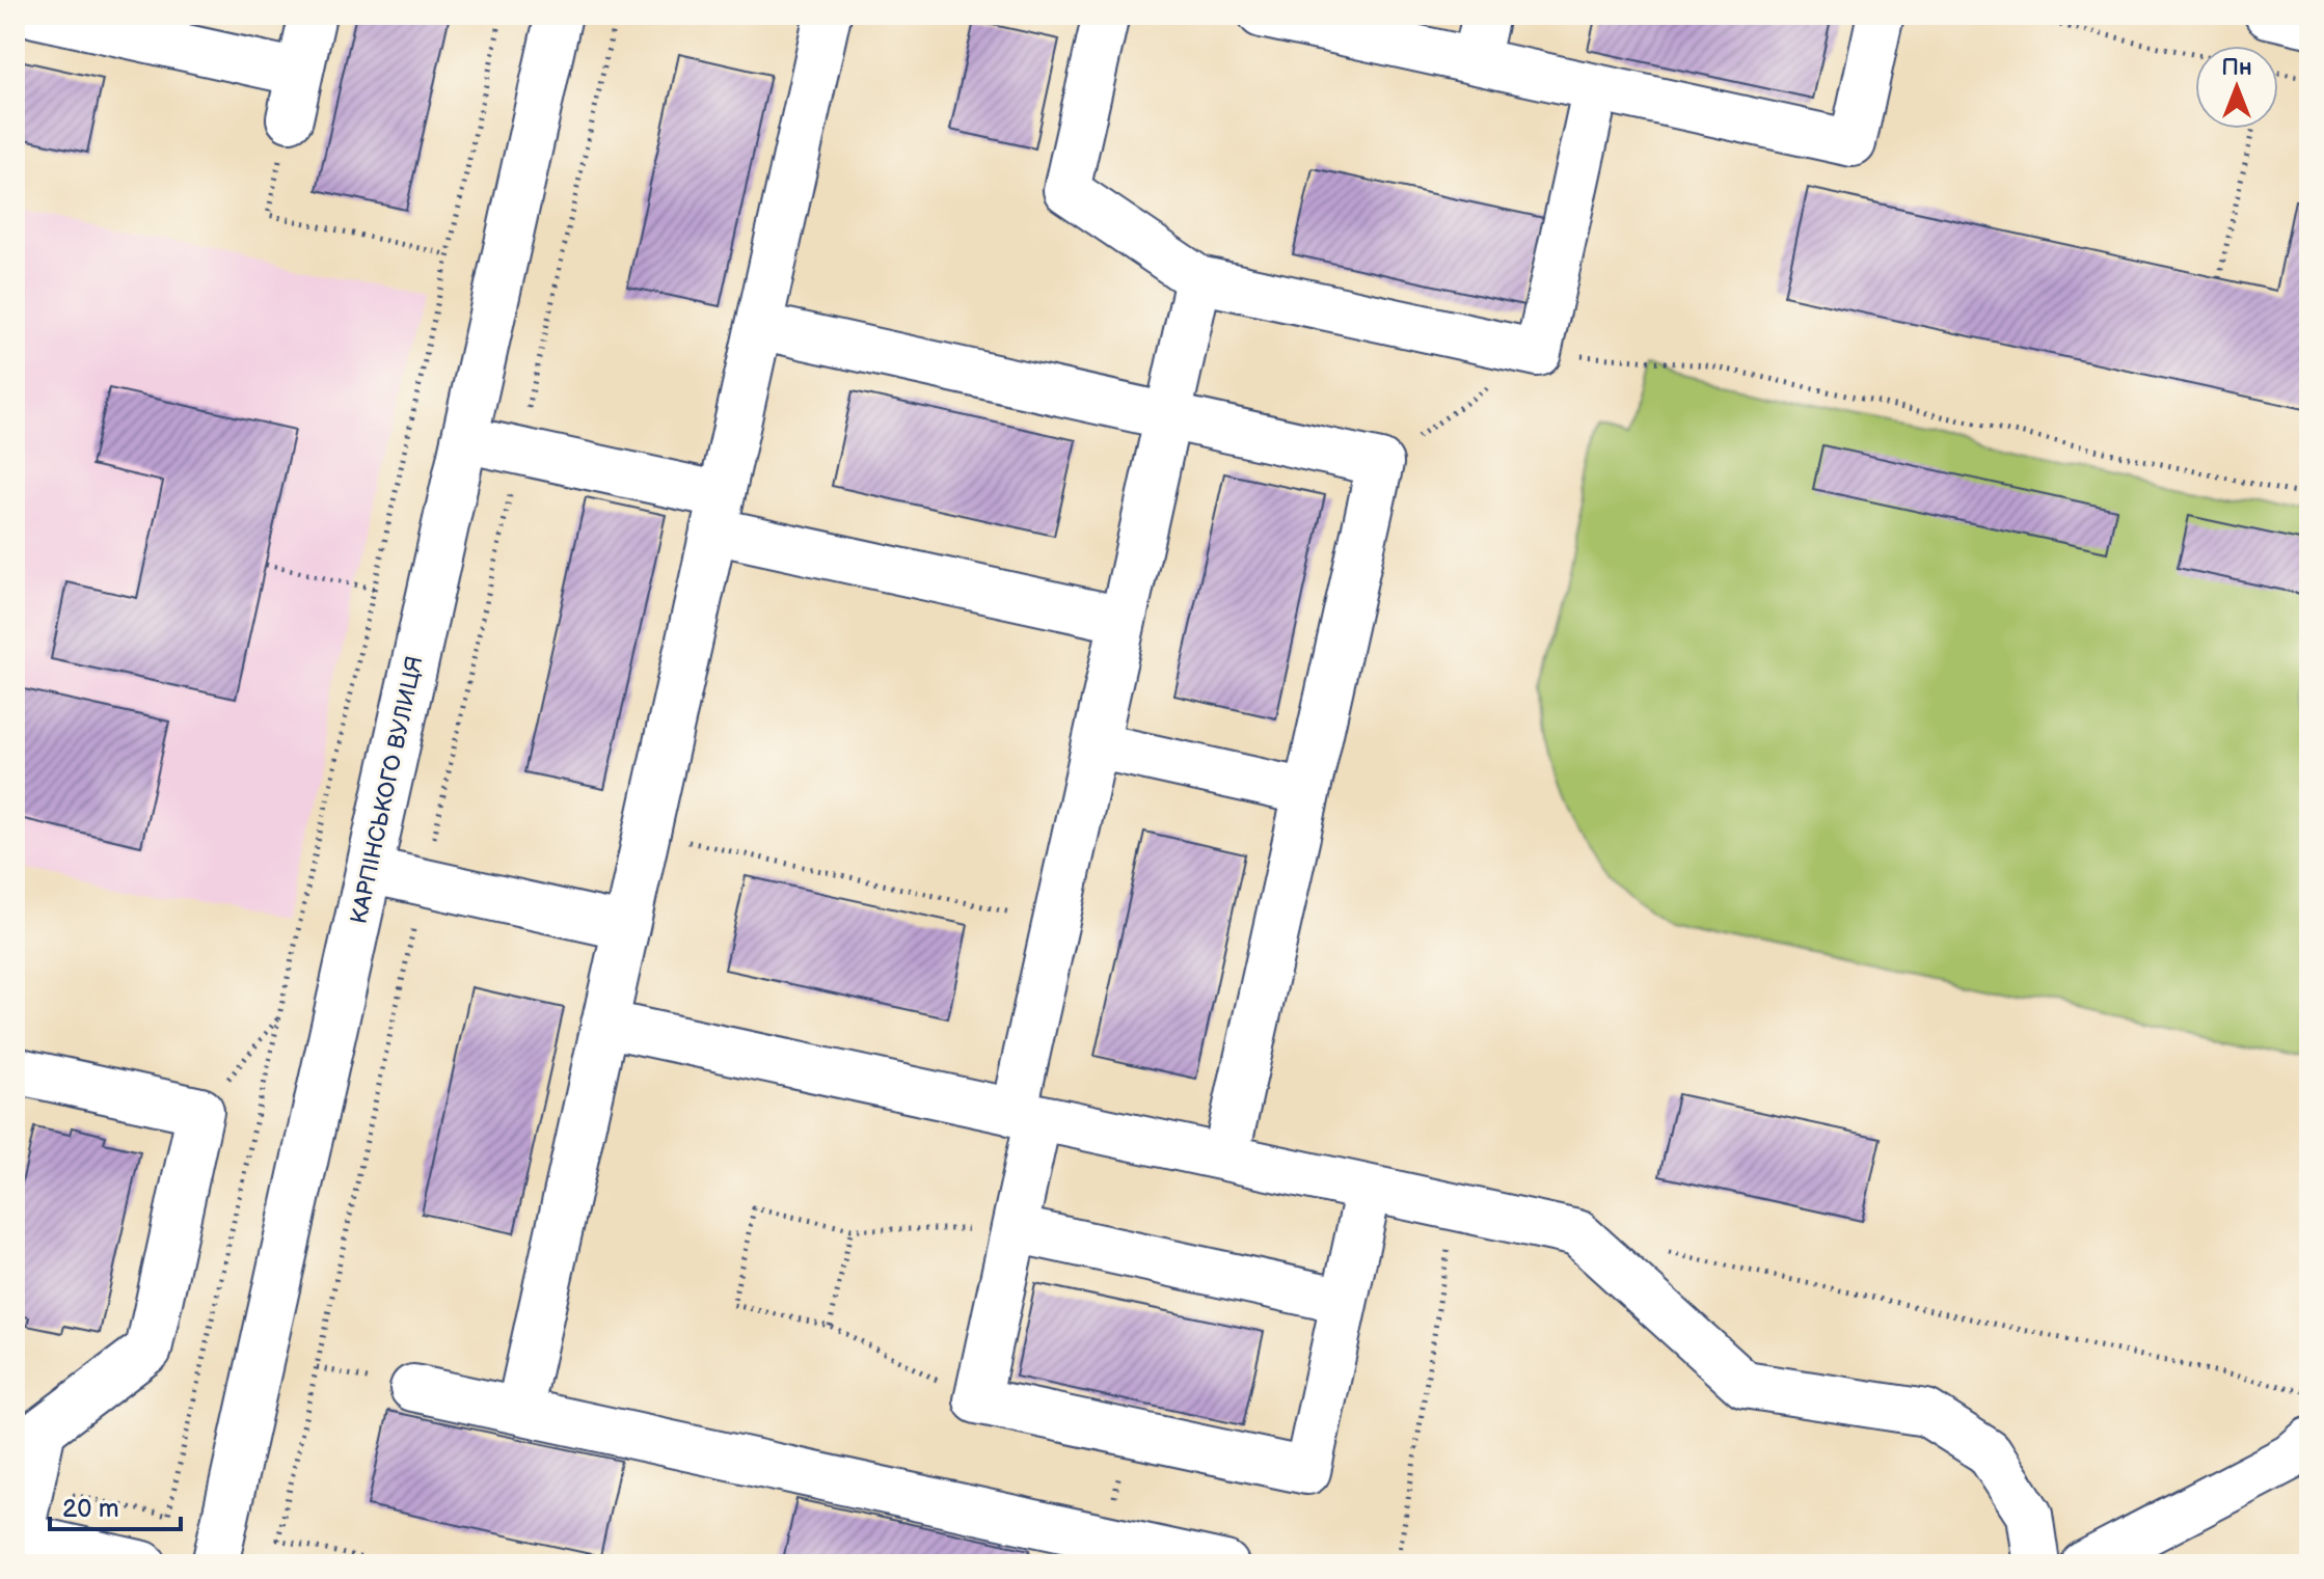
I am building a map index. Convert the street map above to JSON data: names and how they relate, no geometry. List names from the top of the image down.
{
  "streets": {
    "street": ["КАРПІНСЬКОГО ВУЛИЦЯ"]
  },
  "scale_bar": "20 m",
  "north": "top"
}
